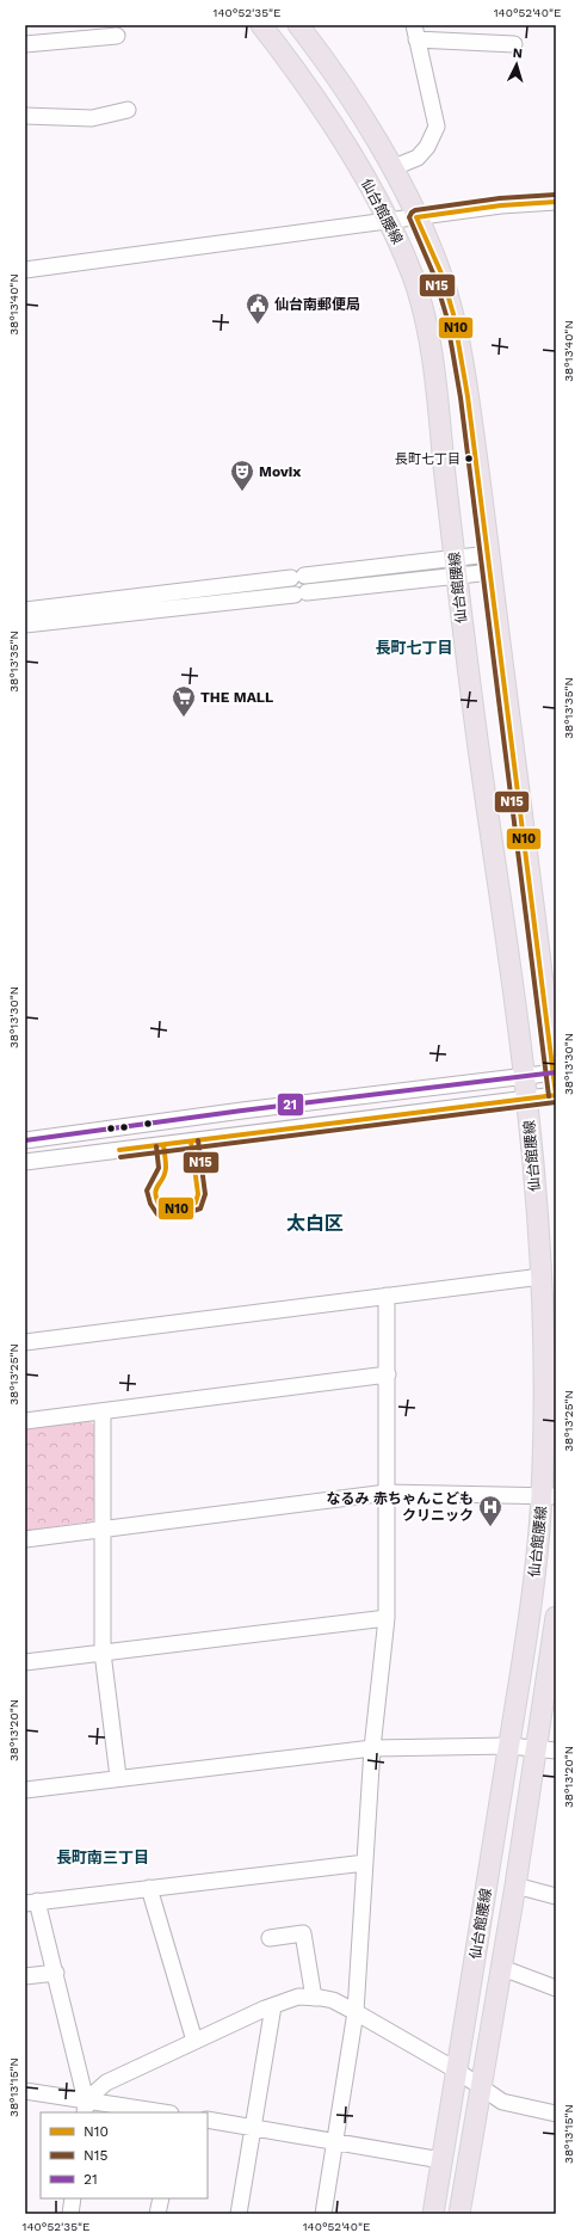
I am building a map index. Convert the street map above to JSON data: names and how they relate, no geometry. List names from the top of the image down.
{
  "streets": {
    "main road": ["仙台館腰線"]
  },
  "districts": ["長町七丁目", "太白区", "長町南三丁目"],
  "places": {
    "public building": ["仙台南郵便局"],
    "other": ["長町七丁目"],
    "theatre": ["Movix"],
    "supermarket": ["THE MALL"],
    "hospital": ["なるみ 赤ちゃんこども クリニック"]
  },
  "lines": ["transit line N15", "transit line N10", "transit line 21"],
  "legend": ["N10", "N15", "21"],
  "north": "top",
  "coordinates": [
    "140°52'35\"E",
    "140°52'40\"E",
    "38°13'40\"N",
    "38°13'35\"N",
    "38°13'30\"N",
    "38°13'25\"N",
    "38°13'20\"N",
    "38°13'15\"N"
  ]
}
